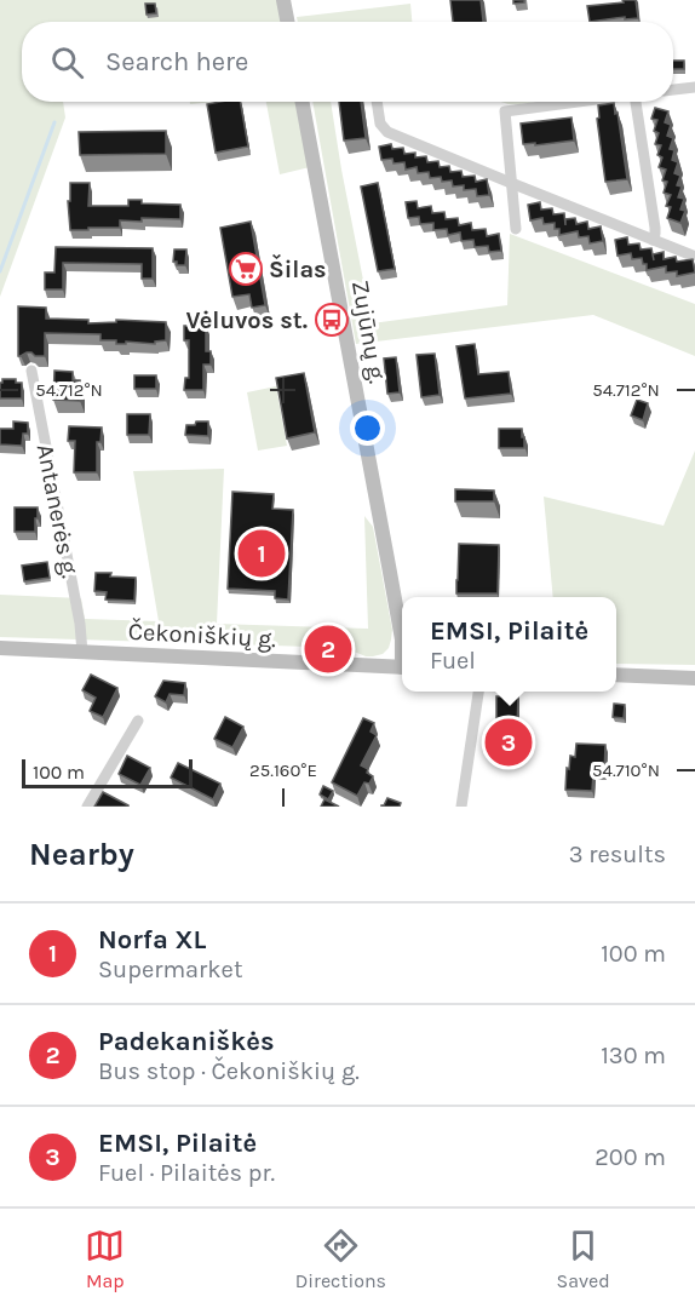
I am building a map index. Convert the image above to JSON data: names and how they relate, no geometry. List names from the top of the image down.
{
  "streets": {
    "main road": ["Zujūnų g.", "Čekoniškių g."],
    "street": ["Antanerės g."]
  },
  "crossings": [
    ["Antanerės g.", "Čekoniškių g."]
  ],
  "places": {
    "supermarket": ["Šilas"],
    "bus stop": ["Vėluvos st."]
  },
  "scale_bar": "100 m",
  "page": {
    "search": "Search here",
    "pins": ["1", "2", "3"],
    "popup": ["EMSI, Pilaitė", "Fuel"],
    "scale": "100 m",
    "heading": ["Nearby", "3 results"],
    "list": [
      {
        "mark": "1",
        "name": "Norfa XL",
        "note": "Supermarket",
        "value": "100 m"
      },
      {
        "mark": "2",
        "name": "Padekaniškės",
        "note": "Bus stop · Čekoniškių g.",
        "value": "130 m"
      },
      {
        "mark": "3",
        "name": "EMSI, Pilaitė",
        "note": "Fuel · Pilaitės pr.",
        "value": "200 m"
      }
    ],
    "nav": ["Map", "Directions", "Saved"]
  },
  "coordinates": ["54.712°N", "54.710°N", "25.160°E"]
}
